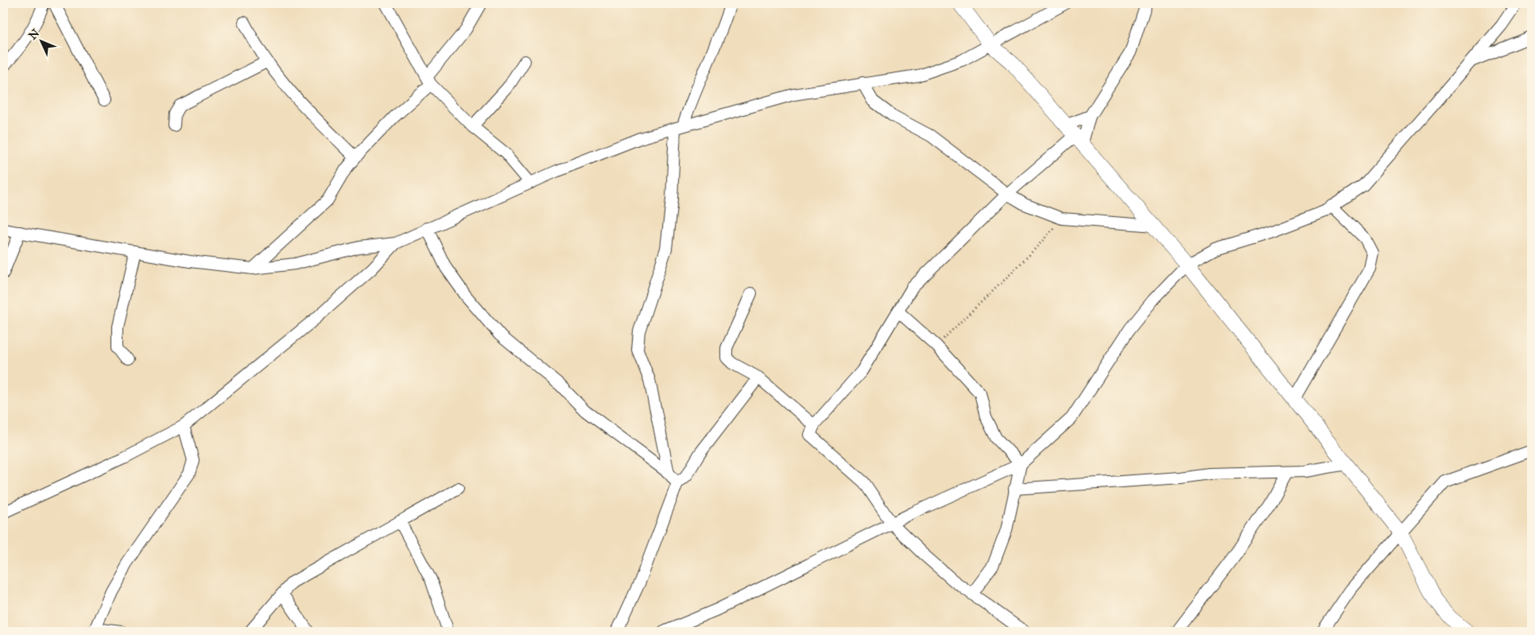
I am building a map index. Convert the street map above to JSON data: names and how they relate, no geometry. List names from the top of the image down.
{
  "north": "top left"
}
